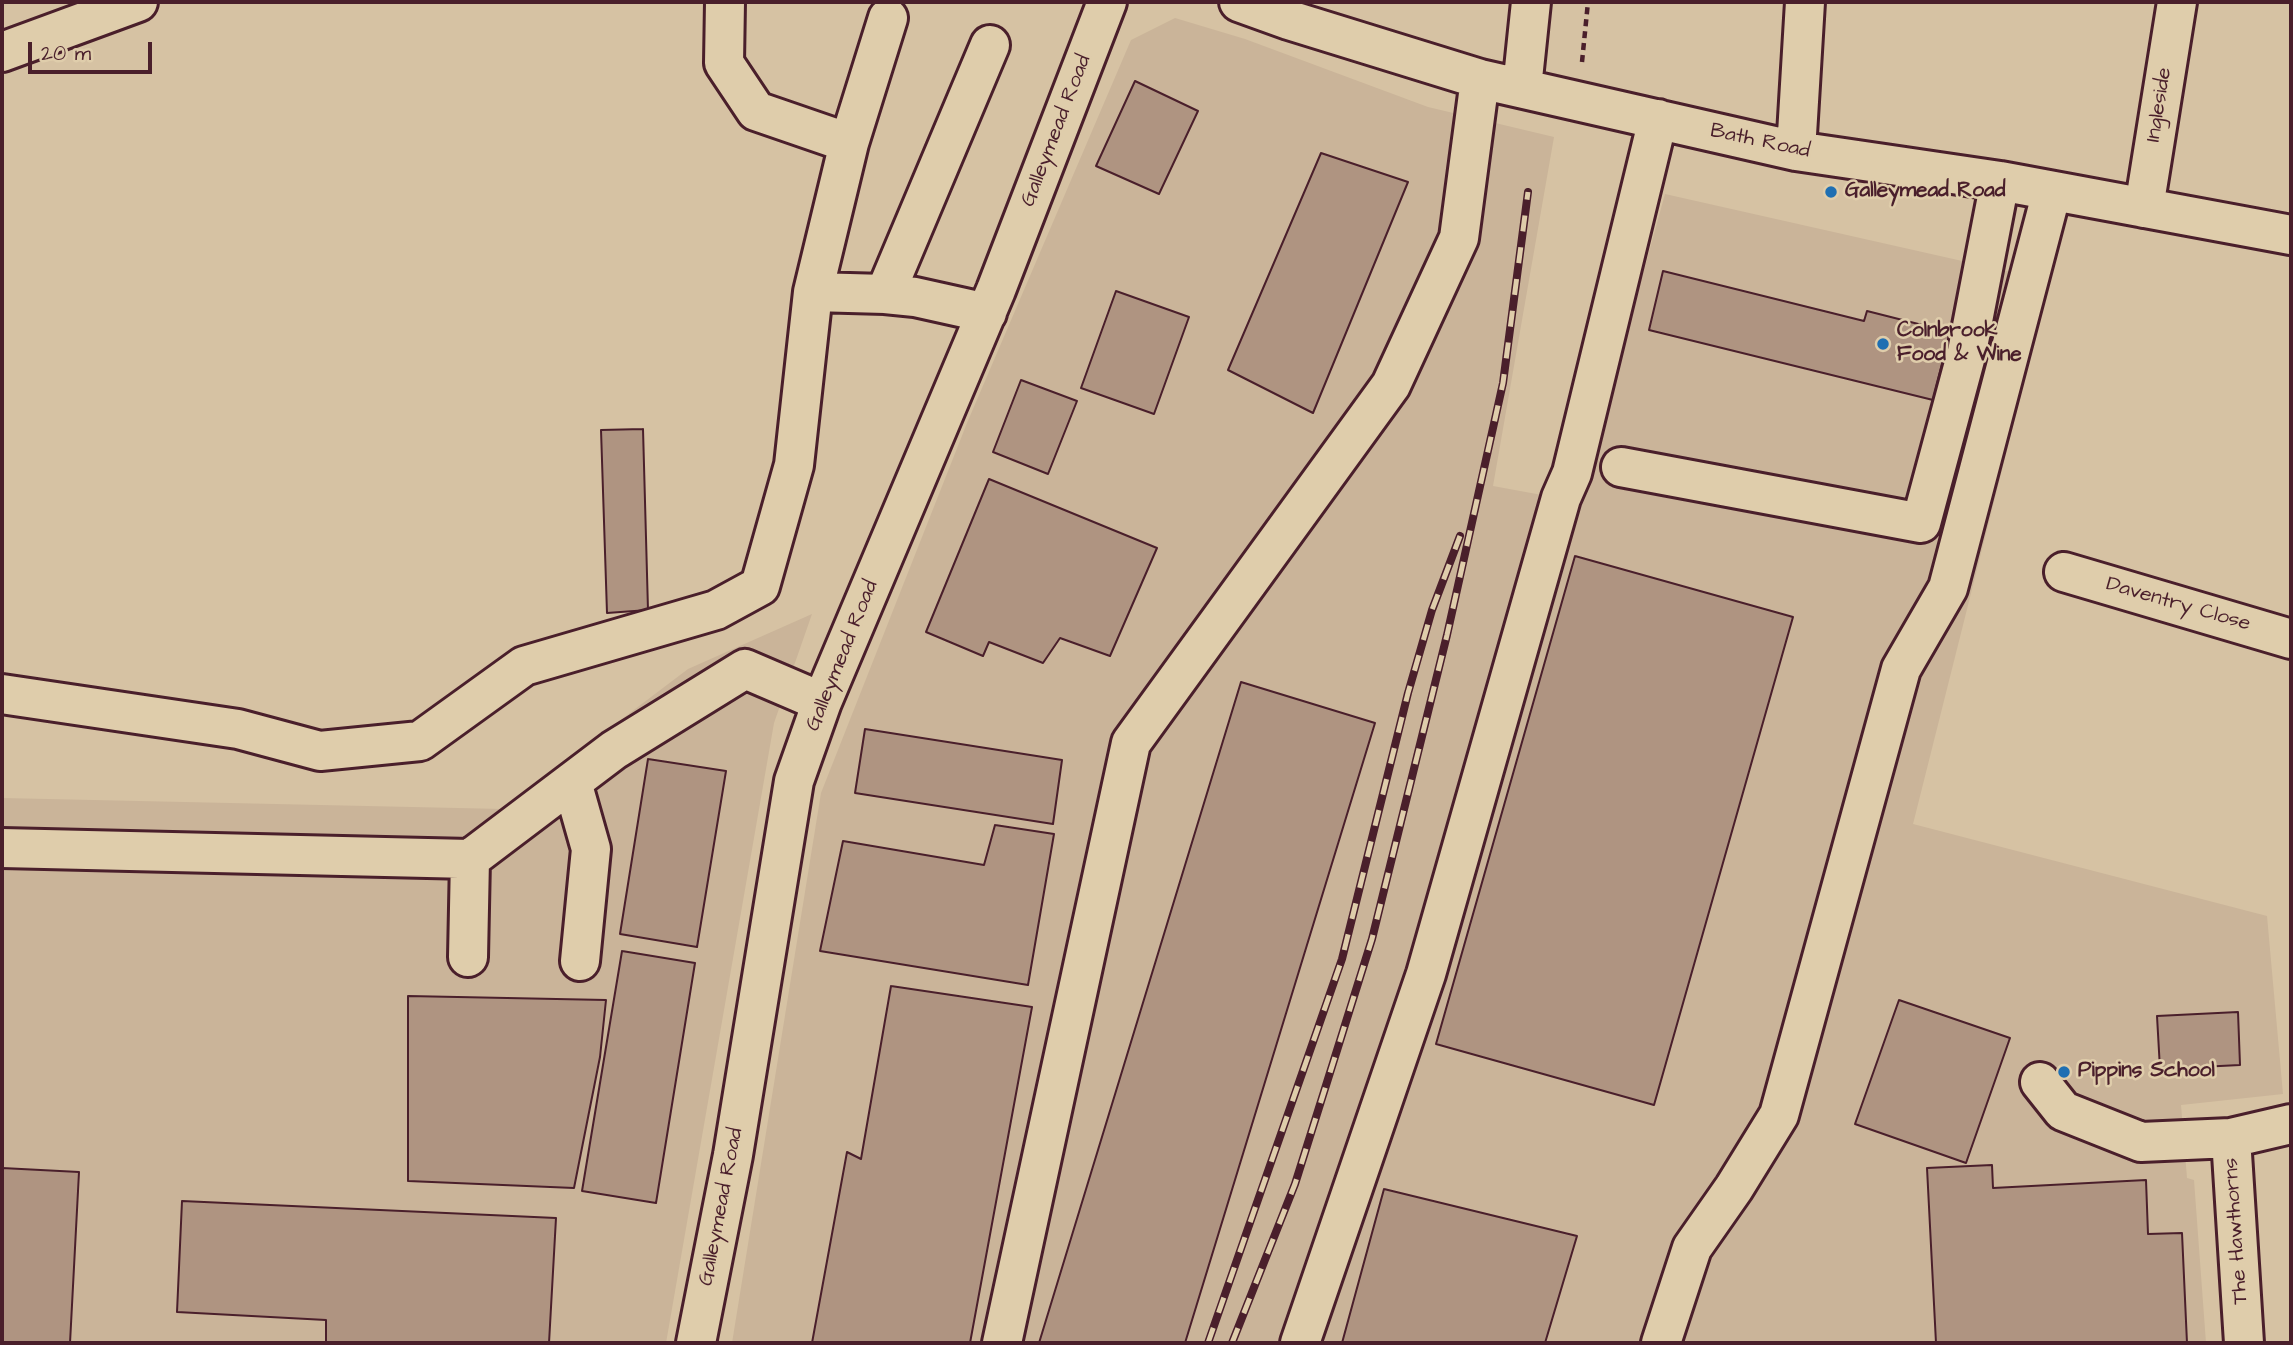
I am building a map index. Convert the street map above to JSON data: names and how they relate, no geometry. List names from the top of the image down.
{
  "streets": {
    "street": [
      "Ingleside",
      "Galleymead Road",
      "Bath Road",
      "Daventry Close",
      "The Hawthorns"
    ]
  },
  "crossings": [
    ["Ingleside", "Bath Road"]
  ],
  "places": ["Galleymead Road", "Colnbrook Food & Wine", "Pippins School"],
  "scale_bar": "20 m"
}
